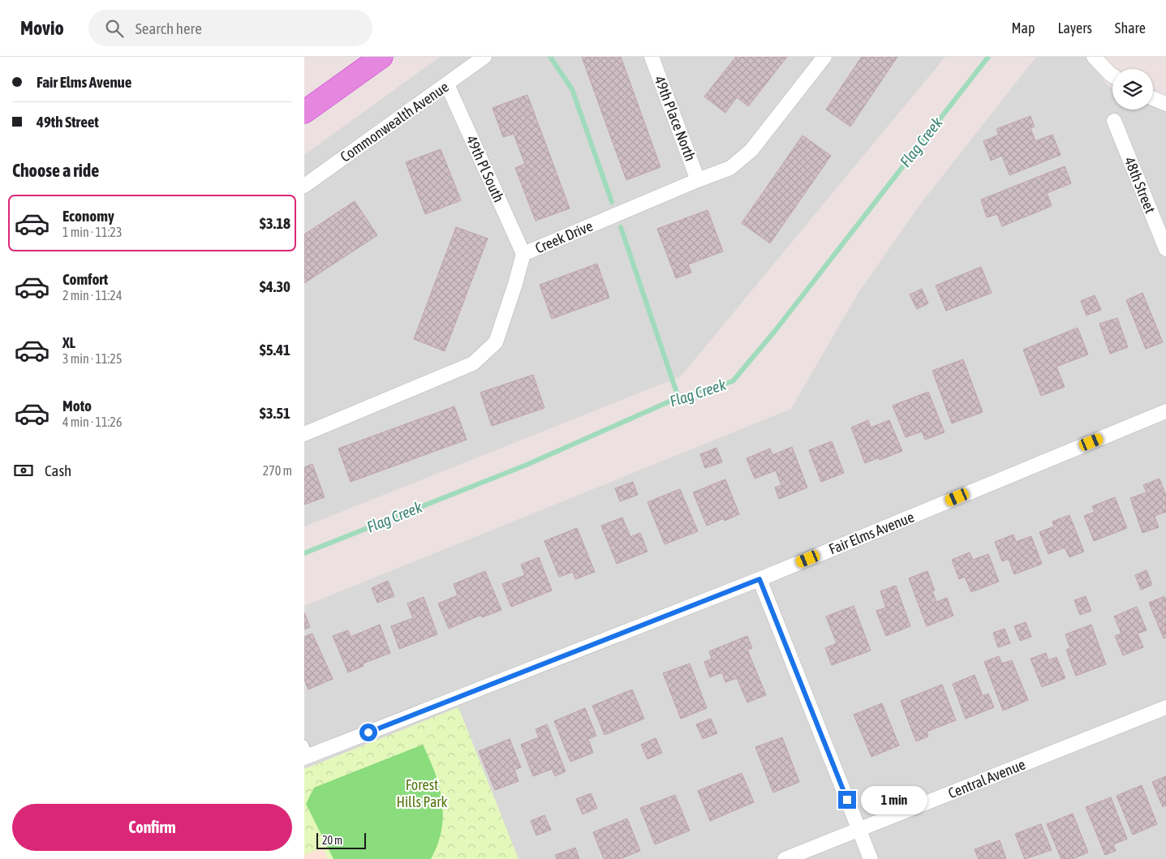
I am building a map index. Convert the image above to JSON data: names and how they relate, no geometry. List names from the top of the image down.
{
  "streets": {
    "street": [
      "49th Place North",
      "Commonwealth Avenue",
      "49th Pl South",
      "48th Street",
      "Creek Drive",
      "Fair Elms Avenue",
      "Central Avenue"
    ]
  },
  "crossings": [
    ["49th Place North", "Creek Drive"],
    ["Commonwealth Avenue", "49th Pl South"],
    ["49th Pl South", "Creek Drive"]
  ],
  "water": ["Flag Creek"],
  "parks": ["Forest Hills Park"],
  "scale_bar": "20 m",
  "page": {
    "header": "Movio",
    "search": "Search here",
    "nav": ["Map", "Layers", "Share"],
    "banner": ["Fair Elms Avenue", "49th Street"],
    "heading": "Choose a ride",
    "list": [
      {
        "name": "Economy",
        "note": "1 min · 11:23",
        "value": "$3.18"
      },
      {
        "name": "Comfort",
        "note": "2 min · 11:24",
        "value": "$4.30"
      },
      {
        "name": "XL",
        "note": "3 min · 11:25",
        "value": "$5.41"
      },
      {
        "name": "Moto",
        "note": "4 min · 11:26",
        "value": "$3.51"
      }
    ],
    "pay": ["Cash", "270 m"],
    "bubble": "1 min",
    "buttons": "Confirm",
    "scale": "20 m"
  }
}
